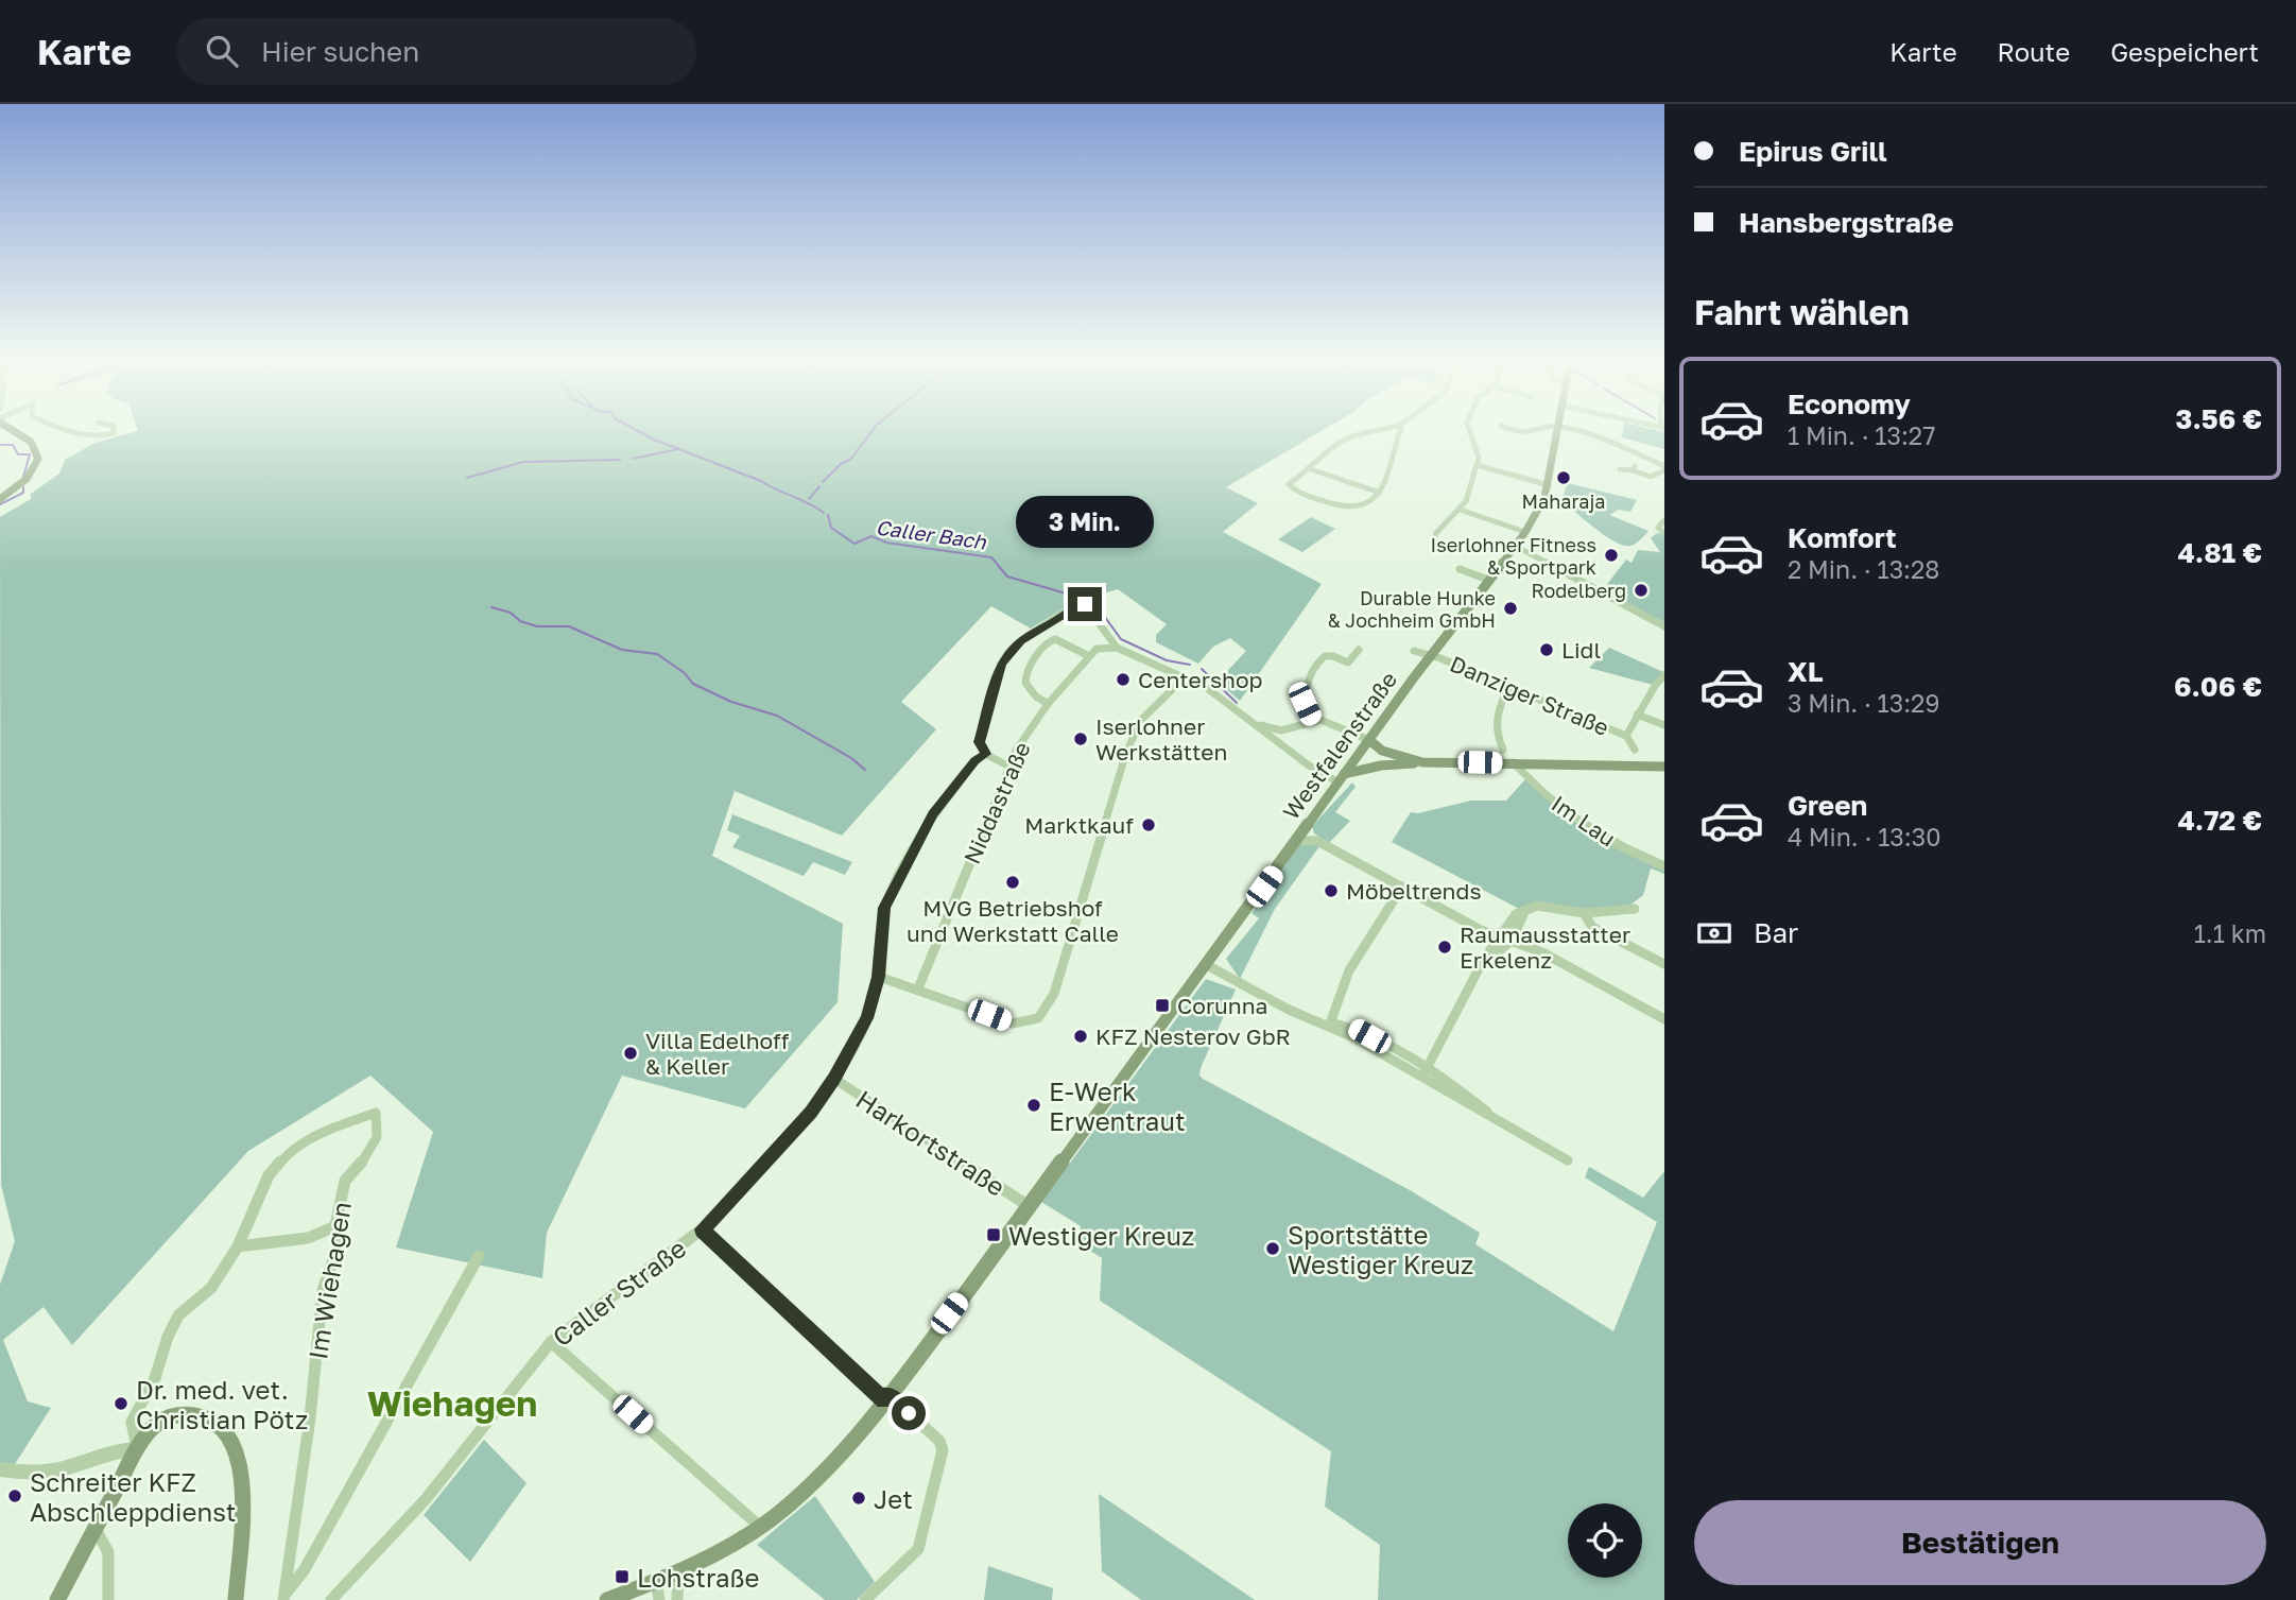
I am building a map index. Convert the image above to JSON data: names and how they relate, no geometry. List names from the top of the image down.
{
  "streets": {
    "main road": ["Westfalenstraße"],
    "street": [
      "Danziger Straße",
      "Niddastraße",
      "Im Lau",
      "Harkortstraße",
      "Im Wiehagen",
      "Caller Straße"
    ]
  },
  "crossings": [
    ["Danziger Straße", "Westfalenstraße"],
    ["Westfalenstraße", "Harkortstraße"],
    ["Harkortstraße", "Caller Straße"]
  ],
  "districts": ["Wiehagen"],
  "water": ["Caller Bach"],
  "places": {
    "other": [
      "Maharaja",
      "Iserlohner Fitness & Sportpark",
      "Rodelberg",
      "Durable Hunke & Jochheim GmbH",
      "Lidl",
      "Centershop",
      "Iserlohner Werkstätten",
      "Marktkauf",
      "MVG Betriebshof und Werkstatt Calle",
      "Möbeltrends",
      "Raumausstatter Erkelenz",
      "KFZ Nesterov GbR",
      "Villa Edelhoff & Keller",
      "E-Werk Erwentraut",
      "Sportstätte Westiger Kreuz",
      "Dr. med. vet. Christian Pötz",
      "Schreiter KFZ Abschleppdienst",
      "Jet"
    ],
    "transit": ["Corunna", "Westiger Kreuz", "Lohstraße"]
  },
  "page": {
    "header": "Karte",
    "search": "Hier suchen",
    "nav": ["Karte", "Route", "Gespeichert"],
    "banner": ["Epirus Grill", "Hansbergstraße"],
    "heading": "Fahrt wählen",
    "list": [
      {
        "name": "Economy",
        "note": "1 Min. · 13:27",
        "value": "3.56 €"
      },
      {
        "name": "Komfort",
        "note": "2 Min. · 13:28",
        "value": "4.81 €"
      },
      {
        "name": "XL",
        "note": "3 Min. · 13:29",
        "value": "6.06 €"
      },
      {
        "name": "Green",
        "note": "4 Min. · 13:30",
        "value": "4.72 €"
      }
    ],
    "bubble": "3 Min.",
    "pay": ["Bar", "1.1 km"],
    "buttons": "Bestätigen"
  }
}
